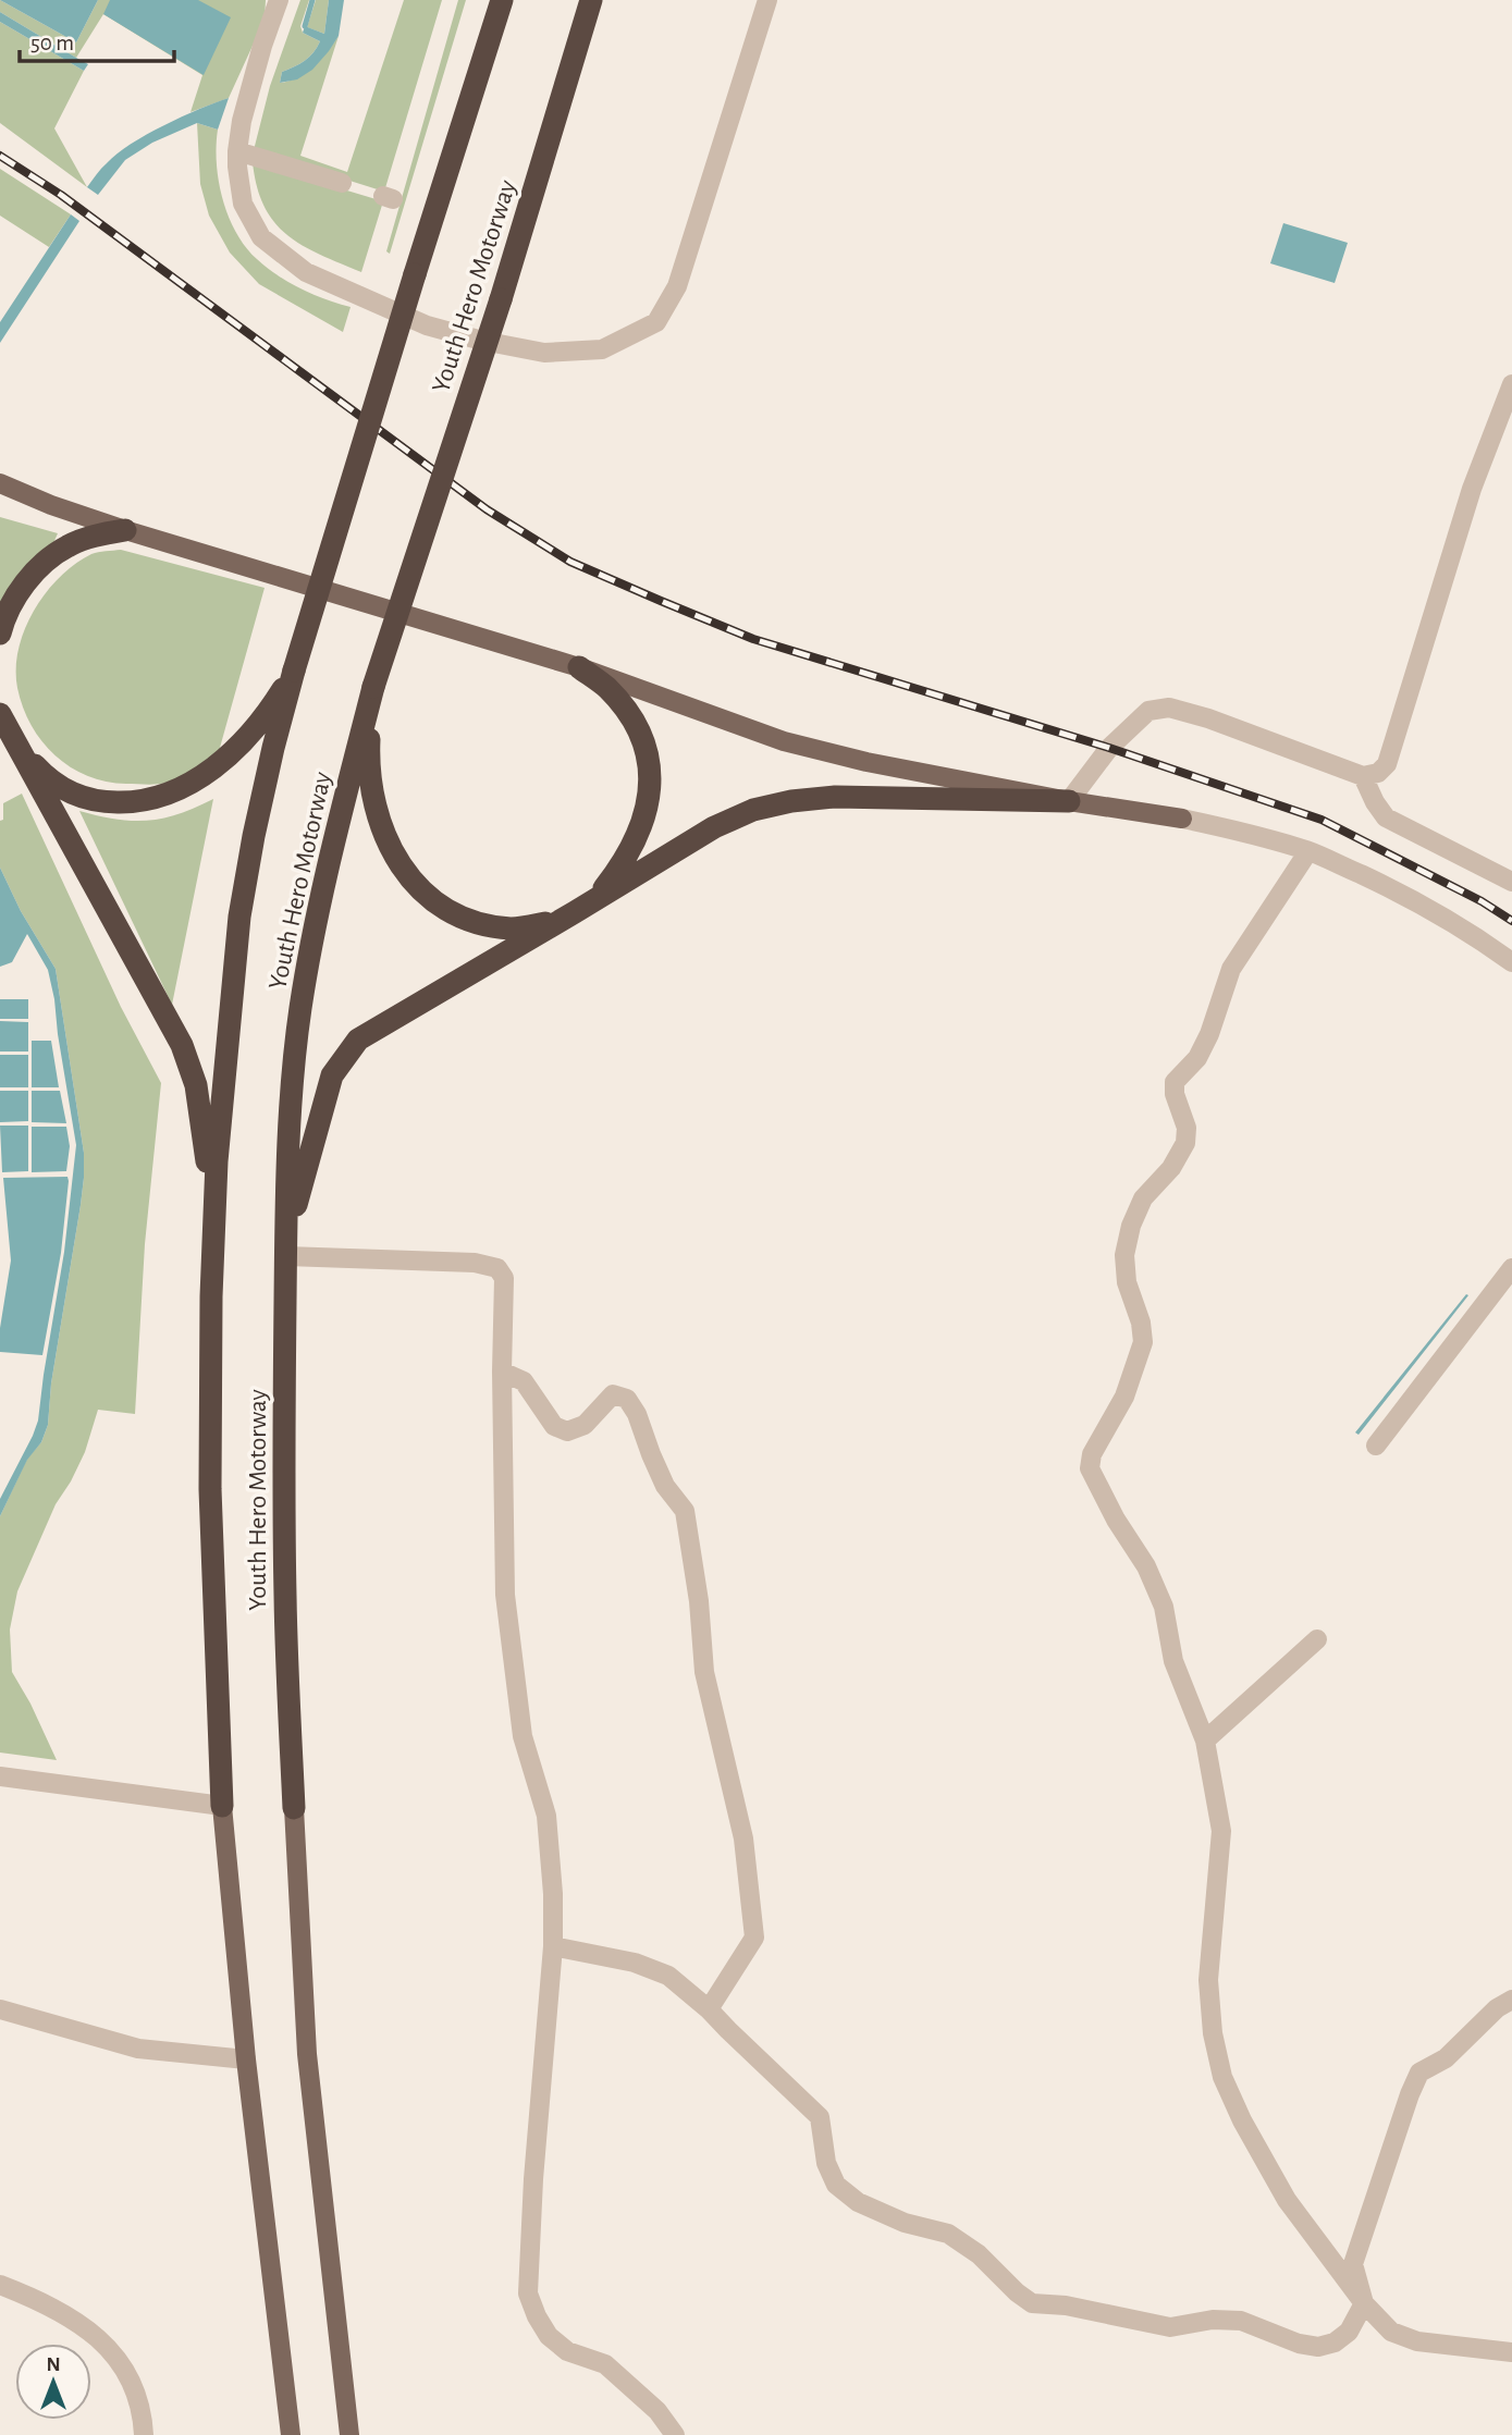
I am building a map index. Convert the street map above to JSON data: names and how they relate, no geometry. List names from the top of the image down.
{
  "streets": {
    "highway": ["Youth Hero Motorway"]
  },
  "scale_bar": "50 m",
  "north": "top"
}
